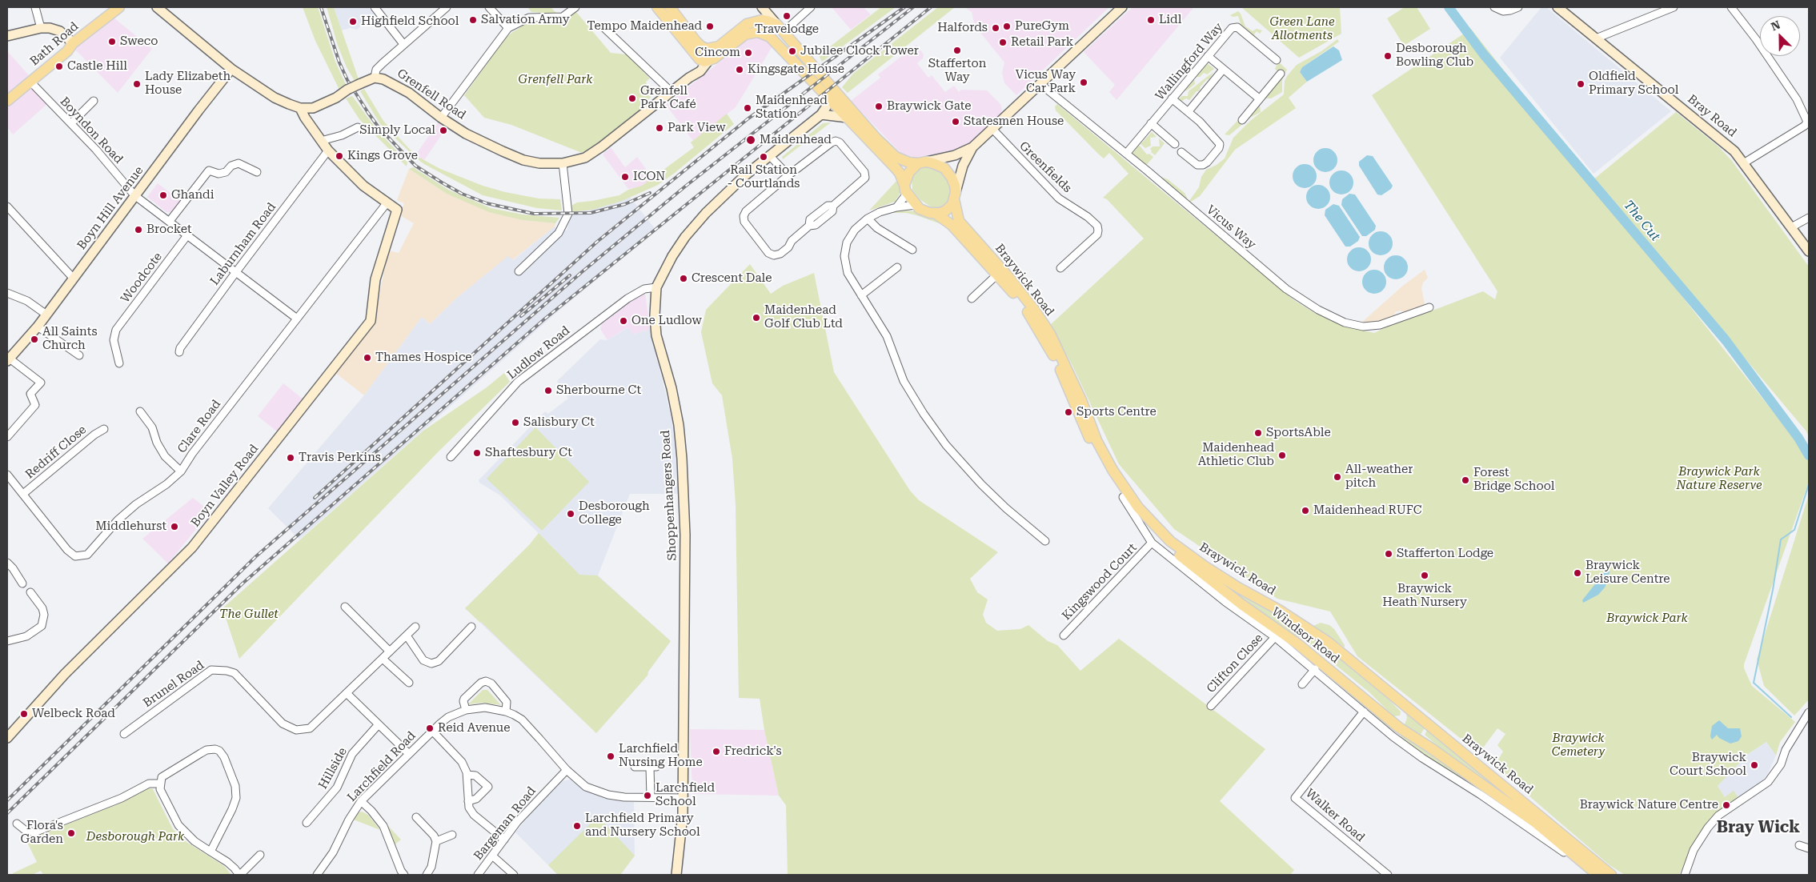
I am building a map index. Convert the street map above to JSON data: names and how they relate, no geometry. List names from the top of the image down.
{
  "streets": {
    "main road": [
      "Bath Road",
      "Grenfell Road",
      "Braywick Road",
      "Windsor Road"
    ],
    "street": [
      "Wallingford Way",
      "Bray Road",
      "Boyndon Road",
      "Greenfields",
      "Boyn Hill Avenue",
      "Vicus Way",
      "Laburnham Road",
      "Woodcote",
      "Ludlow Road",
      "Clare Road",
      "Redriff Close",
      "Boyn Valley Road",
      "Shoppenhangers Road",
      "Kingswood Court",
      "Clifton Close",
      "Brunel Road",
      "Larchfield Road",
      "Hillside",
      "Walker Road",
      "Bargeman Road"
    ]
  },
  "crossings": [
    ["Bath Road", "Boyndon Road"],
    ["Wallingford Way", "Vicus Way"],
    ["Boyndon Road", "Boyn Hill Avenue"],
    ["Boyndon Road", "Laburnham Road"],
    ["Boyndon Road", "Woodcote"],
    ["Boyndon Road", "Clare Road"],
    ["Braywick Road", "Windsor Road"],
    ["Ludlow Road", "Shoppenhangers Road"],
    ["Clare Road", "Redriff Close"],
    ["Clare Road", "Boyn Valley Road"],
    ["Shoppenhangers Road", "Larchfield Road"],
    ["Larchfield Road", "Bargeman Road"]
  ],
  "districts": ["Bray Wick"],
  "water": ["The Cut"],
  "parks": [
    "Green Lane Allotments",
    "Grenfell Park",
    "Braywick Park Nature Reserve",
    "The Gullet",
    "Braywick Park",
    "Braywick Cemetery",
    "Desborough Park"
  ],
  "places": [
    "Travelodge",
    "Salvation Army",
    "Lidl",
    "Highfield School",
    "Tempo Maidenhead",
    "PureGym",
    "Halfords",
    "Sweco",
    "Retail Park",
    "Stafferton Way",
    "Jubilee Clock Tower",
    "Cincom",
    "Desborough Bowling Club",
    "Castle Hill",
    "Kingsgate House",
    "Vicus Way Car Park",
    "Lady Elizabeth House",
    "Oldfield Primary School",
    "Grenfell Park Café",
    "Braywick Gate",
    "Maidenhead Station",
    "Statesmen House",
    "Park View",
    "Simply Local",
    "Maidenhead",
    "Kings Grove",
    "Rail Station - Courtlands",
    "ICON",
    "Ghandi",
    "Brocket",
    "Crescent Dale",
    "Maidenhead Golf Club Ltd",
    "One Ludlow",
    "All Saints Church",
    "Thames Hospice",
    "Sherbourne Ct",
    "Sports Centre",
    "Salisbury Ct",
    "SportsAble",
    "Shaftesbury Ct",
    "Maidenhead Athletic Club",
    "Travis Perkins",
    "All-weather pitch",
    "Forest Bridge School",
    "Maidenhead RUFC",
    "Desborough College",
    "Middlehurst",
    "Stafferton Lodge",
    "Braywick Leisure Centre",
    "Braywick Heath Nursery",
    "Welbeck Road",
    "Reid Avenue",
    "Fredrick's",
    "Larchfield Nursing Home",
    "Braywick Court School",
    "Larchfield School",
    "Braywick Nature Centre",
    "Larchfield Primary and Nursery School",
    "Flora's Garden"
  ],
  "north": "top left"
}
